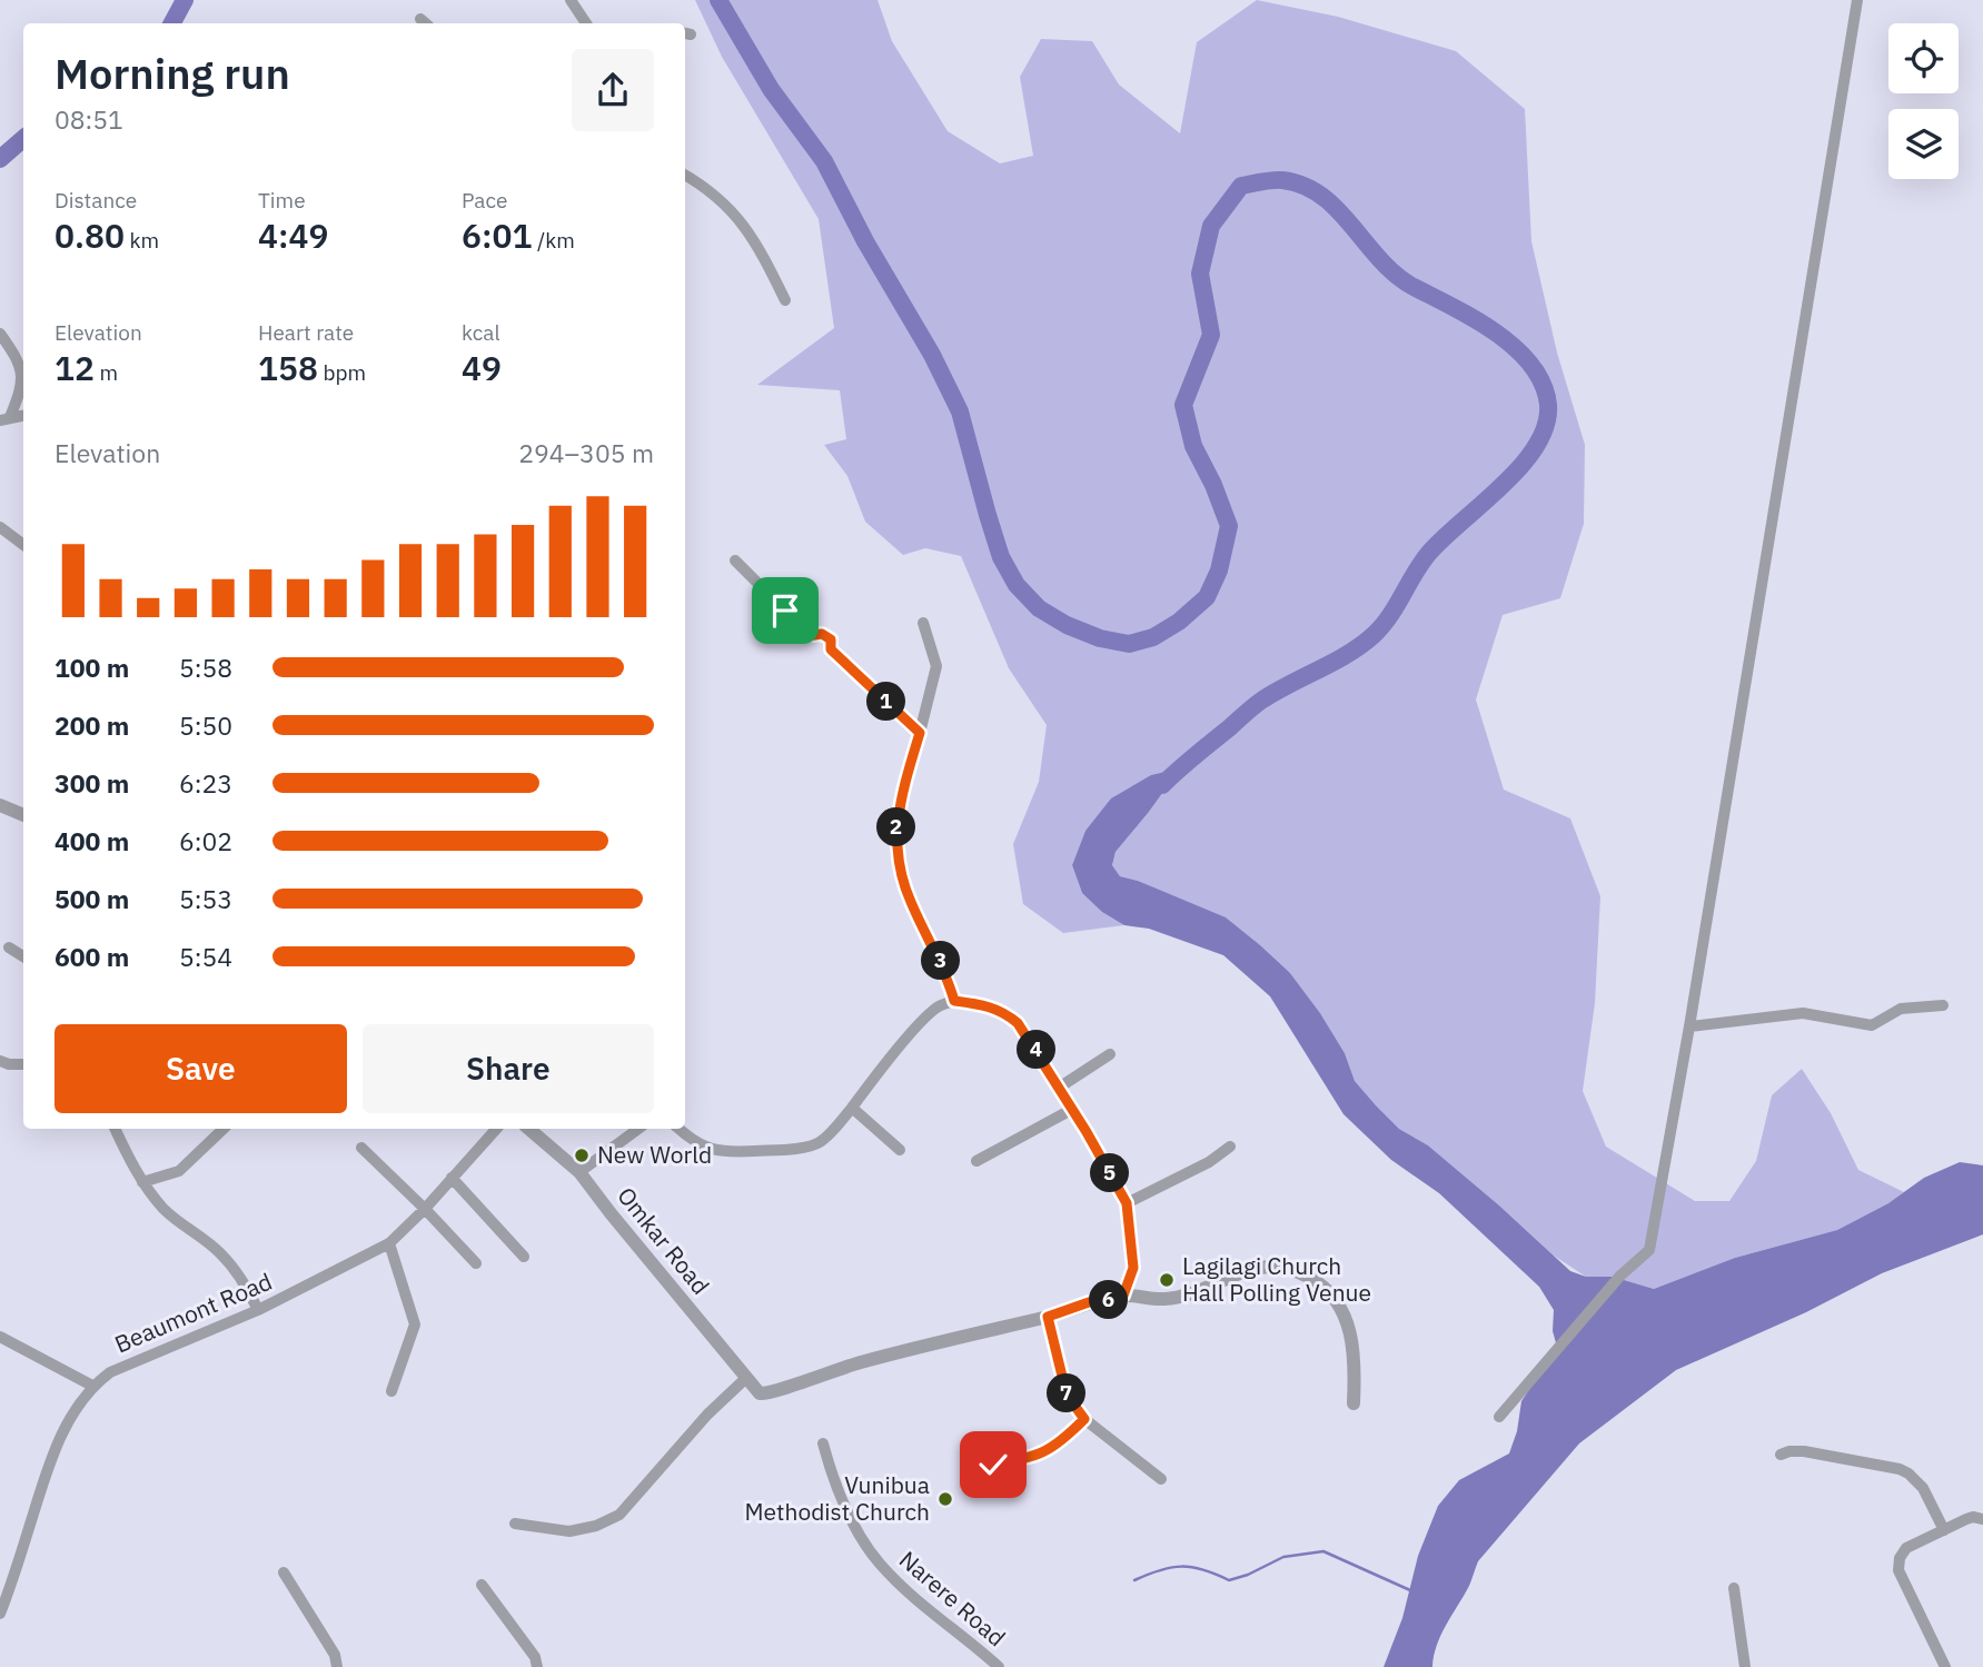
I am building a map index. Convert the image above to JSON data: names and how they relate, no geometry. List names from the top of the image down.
{
  "streets": {
    "street": ["Omkar Road", "Beaumont Road", "Narere Road"]
  },
  "places": ["New World", "Lagilagi Church Hall Polling Venue", "Vunibua Methodist Church"],
  "page": {
    "heading": ["Morning run", "08:51"],
    "stats": [
      ["Distance", "0.80 km"],
      ["Time", "4:49"],
      ["Pace", "6:01 /km"],
      ["Elevation", "12 m"],
      ["Heart rate", "158 bpm"],
      ["kcal", "49"]
    ],
    "chart": ["Elevation", "294–305 m"],
    "list": [
      {
        "name": "100 m",
        "note": "5:58"
      },
      {
        "name": "200 m",
        "note": "5:50"
      },
      {
        "name": "300 m",
        "note": "6:23"
      },
      {
        "name": "400 m",
        "note": "6:02"
      },
      {
        "name": "500 m",
        "note": "5:53"
      },
      {
        "name": "600 m",
        "note": "5:54"
      }
    ],
    "pins": [
      "1",
      "2",
      "3",
      "4",
      "5",
      "6",
      "7"
    ],
    "buttons": ["Save", "Share"]
  }
}
